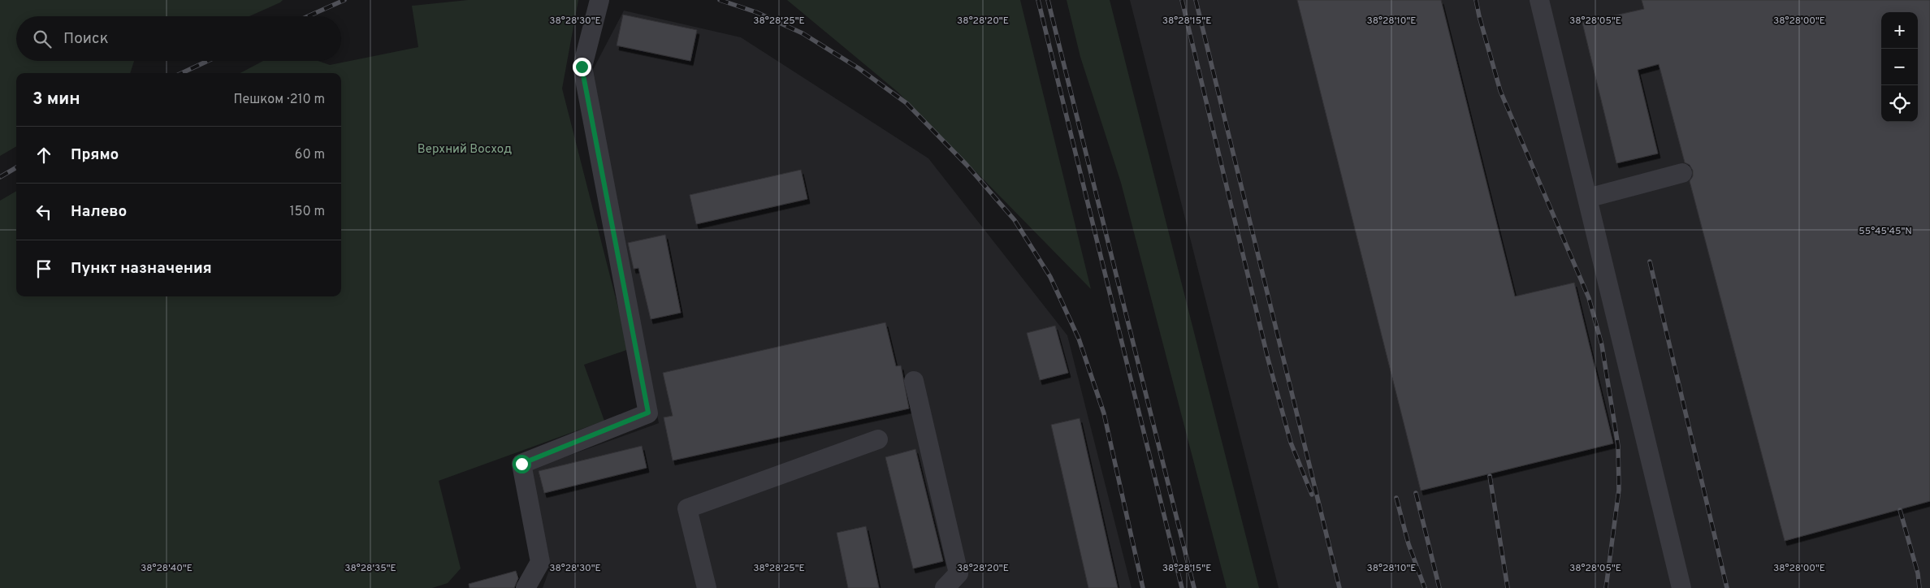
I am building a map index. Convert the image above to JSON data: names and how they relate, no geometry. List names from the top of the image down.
{
  "parks": ["Верхний Восход"],
  "page": {
    "map_buttons": ["+", "−"],
    "search": "Поиск",
    "heading": ["3 мин", "Пешком · 210 m"],
    "list": [
      ["Прямо", "60 m"],
      ["Налево", "150 m"],
      "Пункт назначения"
    ]
  },
  "coordinates": [
    "38°28'30\"E",
    "38°28'25\"E",
    "38°28'20\"E",
    "38°28'15\"E",
    "38°28'10\"E",
    "38°28'05\"E",
    "38°28'00\"E",
    "55°45'45\"N",
    "38°28'40\"E",
    "38°28'35\"E"
  ]
}
